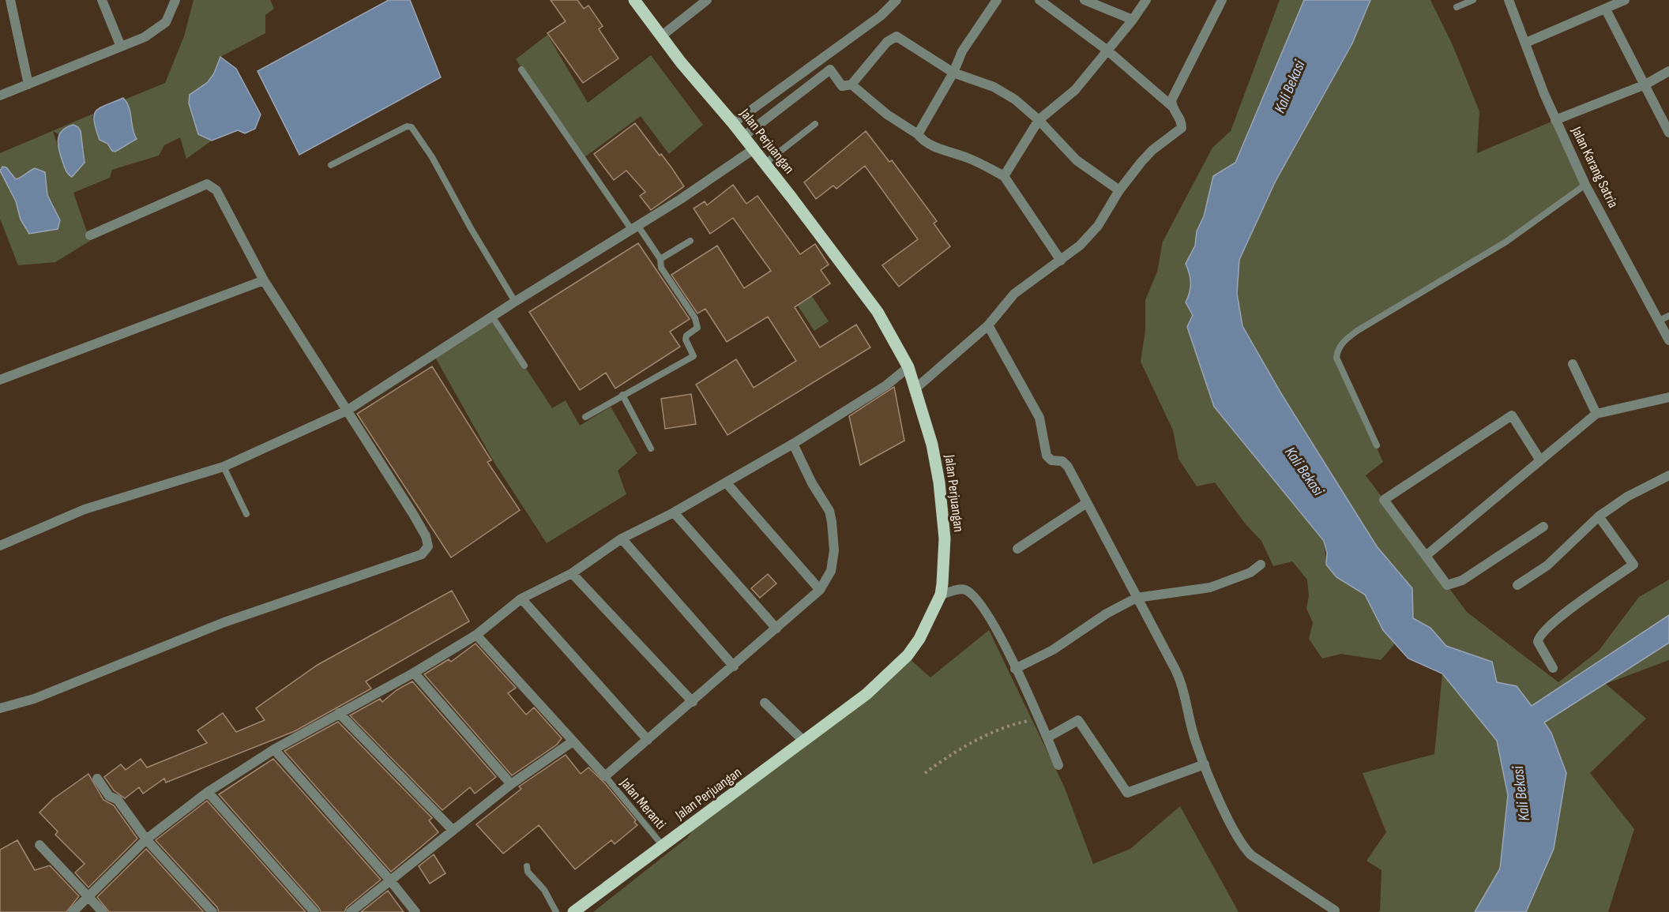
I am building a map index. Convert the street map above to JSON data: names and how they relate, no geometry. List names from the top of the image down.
{
  "streets": {
    "main road": ["Jalan Perjuangan"],
    "street": ["Jalan Karang Satria"],
    "lane": ["Jalan Meranti"]
  },
  "crossings": [
    ["Jalan Perjuangan", "Jalan Meranti"]
  ],
  "water": ["Kali Bekasi"]
}
